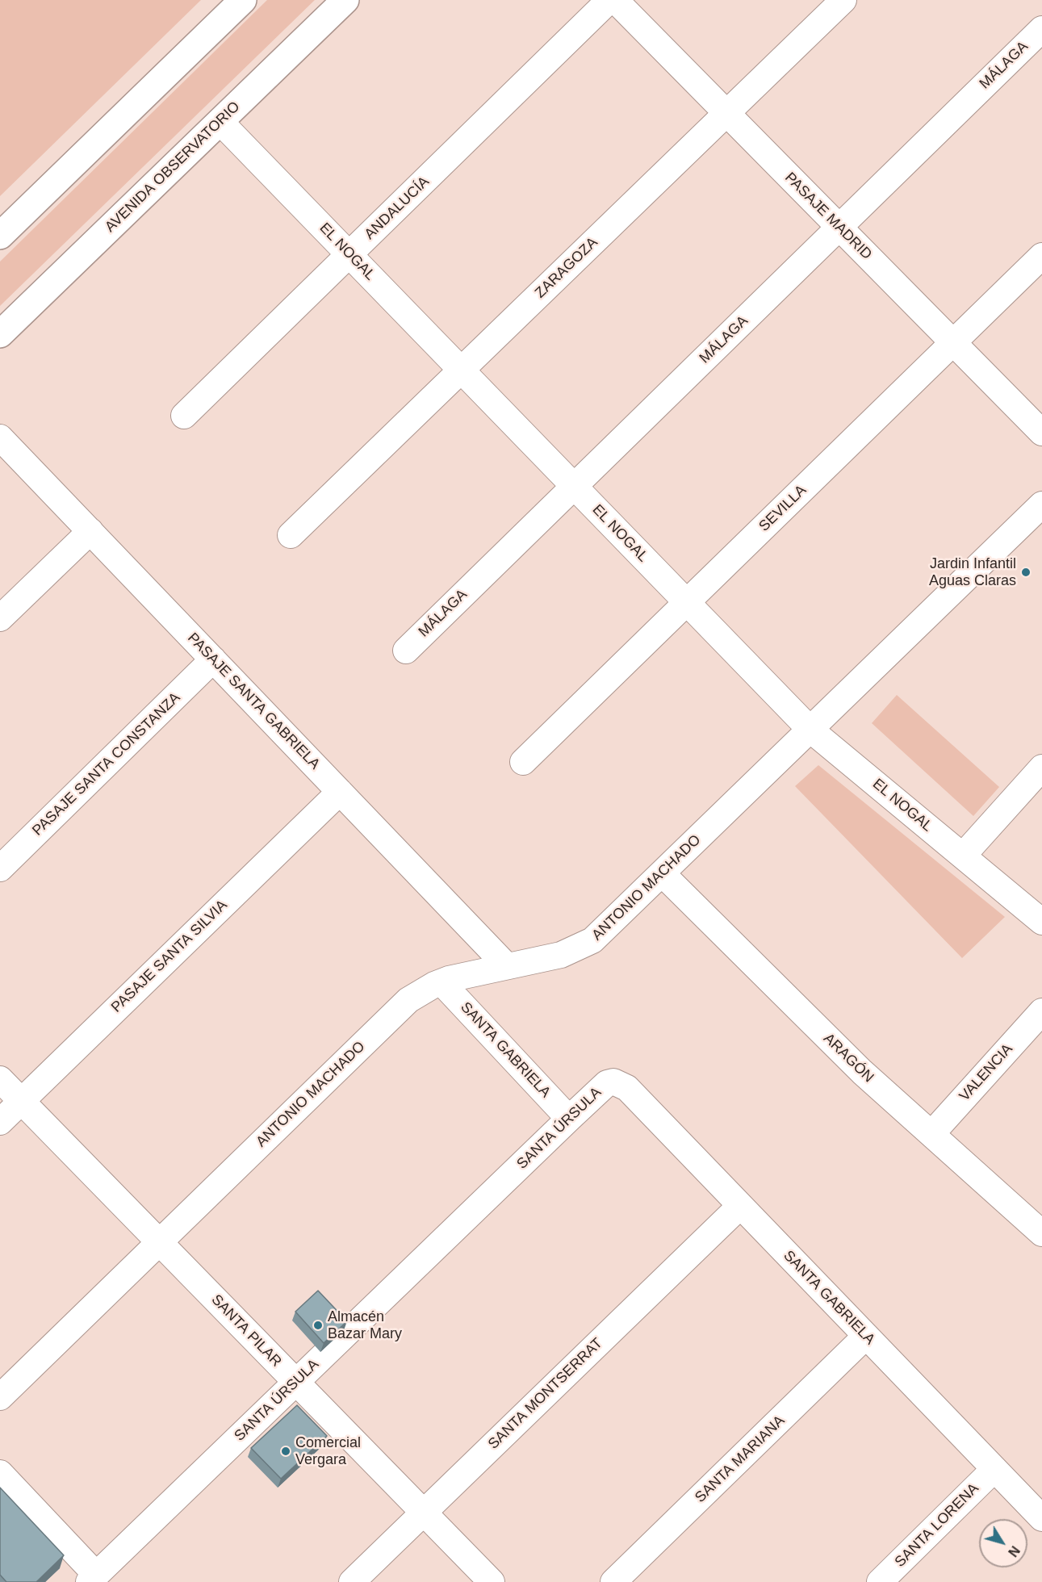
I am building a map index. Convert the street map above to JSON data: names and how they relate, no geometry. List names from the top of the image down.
{
  "streets": {
    "main road": ["AVENIDA OBSERVATORIO"],
    "street": [
      "MÁLAGA",
      "ANDALUCÍA",
      "PASAJE MADRID",
      "EL NOGAL",
      "ZARAGOZA",
      "SEVILLA",
      "PASAJE SANTA GABRIELA",
      "PASAJE SANTA CONSTANZA",
      "ANTONIO MACHADO",
      "PASAJE SANTA SILVIA",
      "SANTA GABRIELA",
      "ARAGÓN",
      "VALENCIA",
      "SANTA ÚRSULA",
      "SANTA PILAR",
      "SANTA MONTSERRAT",
      "SANTA MARIANA",
      "SANTA LORENA"
    ]
  },
  "crossings": [
    ["MÁLAGA", "PASAJE MADRID"],
    ["MÁLAGA", "EL NOGAL"],
    ["AVENIDA OBSERVATORIO", "EL NOGAL"],
    ["ANDALUCÍA", "EL NOGAL"],
    ["PASAJE MADRID", "ZARAGOZA"],
    ["PASAJE MADRID", "SEVILLA"],
    ["EL NOGAL", "ZARAGOZA"],
    ["EL NOGAL", "SEVILLA"],
    ["EL NOGAL", "ANTONIO MACHADO"],
    ["PASAJE SANTA GABRIELA", "PASAJE SANTA CONSTANZA"],
    ["PASAJE SANTA GABRIELA", "ANTONIO MACHADO"],
    ["PASAJE SANTA GABRIELA", "PASAJE SANTA SILVIA"],
    ["ANTONIO MACHADO", "SANTA GABRIELA"],
    ["ANTONIO MACHADO", "ARAGÓN"],
    ["ANTONIO MACHADO", "SANTA PILAR"],
    ["PASAJE SANTA SILVIA", "SANTA PILAR"],
    ["SANTA GABRIELA", "SANTA ÚRSULA"],
    ["SANTA GABRIELA", "SANTA MONTSERRAT"],
    ["SANTA GABRIELA", "SANTA MARIANA"],
    ["SANTA GABRIELA", "SANTA LORENA"],
    ["ARAGÓN", "VALENCIA"],
    ["SANTA ÚRSULA", "SANTA PILAR"],
    ["SANTA PILAR", "SANTA MONTSERRAT"]
  ],
  "places": ["Jardin Infantil Aguas Claras", "Almacén Bazar Mary", "Comercial Vergara"],
  "north": "bottom right"
}
